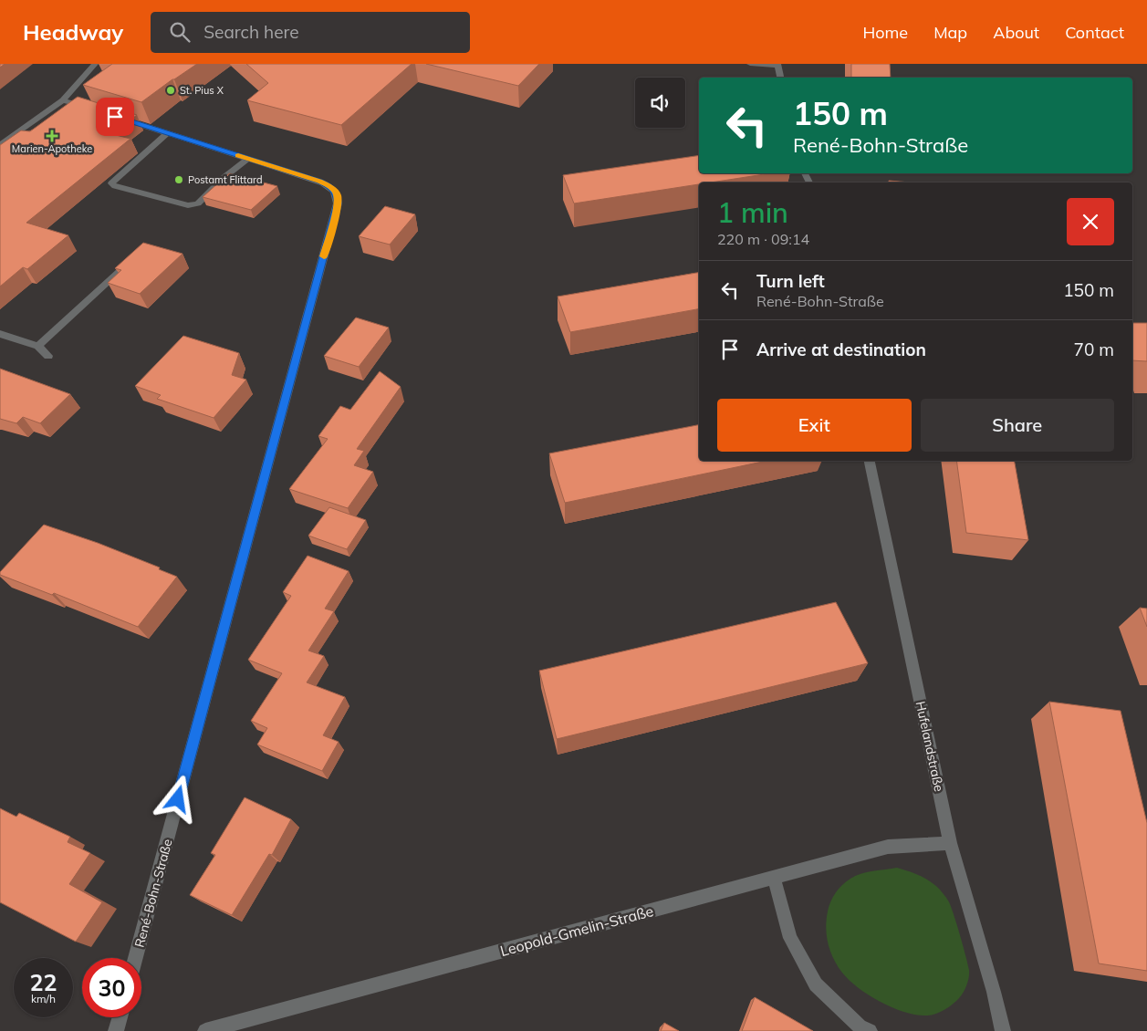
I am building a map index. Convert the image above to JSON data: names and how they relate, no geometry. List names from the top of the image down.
{
  "streets": {
    "street": ["Hufelandstraße", "René-Bohn-Straße", "Leopold-Gmelin-Straße"]
  },
  "crossings": [
    ["Hufelandstraße", "Leopold-Gmelin-Straße"]
  ],
  "places": {
    "other": ["St. Pius X", "Postamt Flittard"],
    "health": ["Marien-Apotheke"]
  },
  "page": {
    "header": "Headway",
    "search": "Search here",
    "nav": [
      "Home",
      "Map",
      "About",
      "Contact"
    ],
    "turn": ["150 m", "René-Bohn-Straße"],
    "heading": ["1 min", "220 m · 09:14"],
    "list": [
      {
        "name": "Turn left",
        "note": "René-Bohn-Straße",
        "value": "150 m"
      },
      {
        "name": "Arrive at destination",
        "value": "70 m"
      }
    ],
    "buttons": ["Exit", "Share"],
    "speed": "22 km/h",
    "limit": "30"
  }
}
